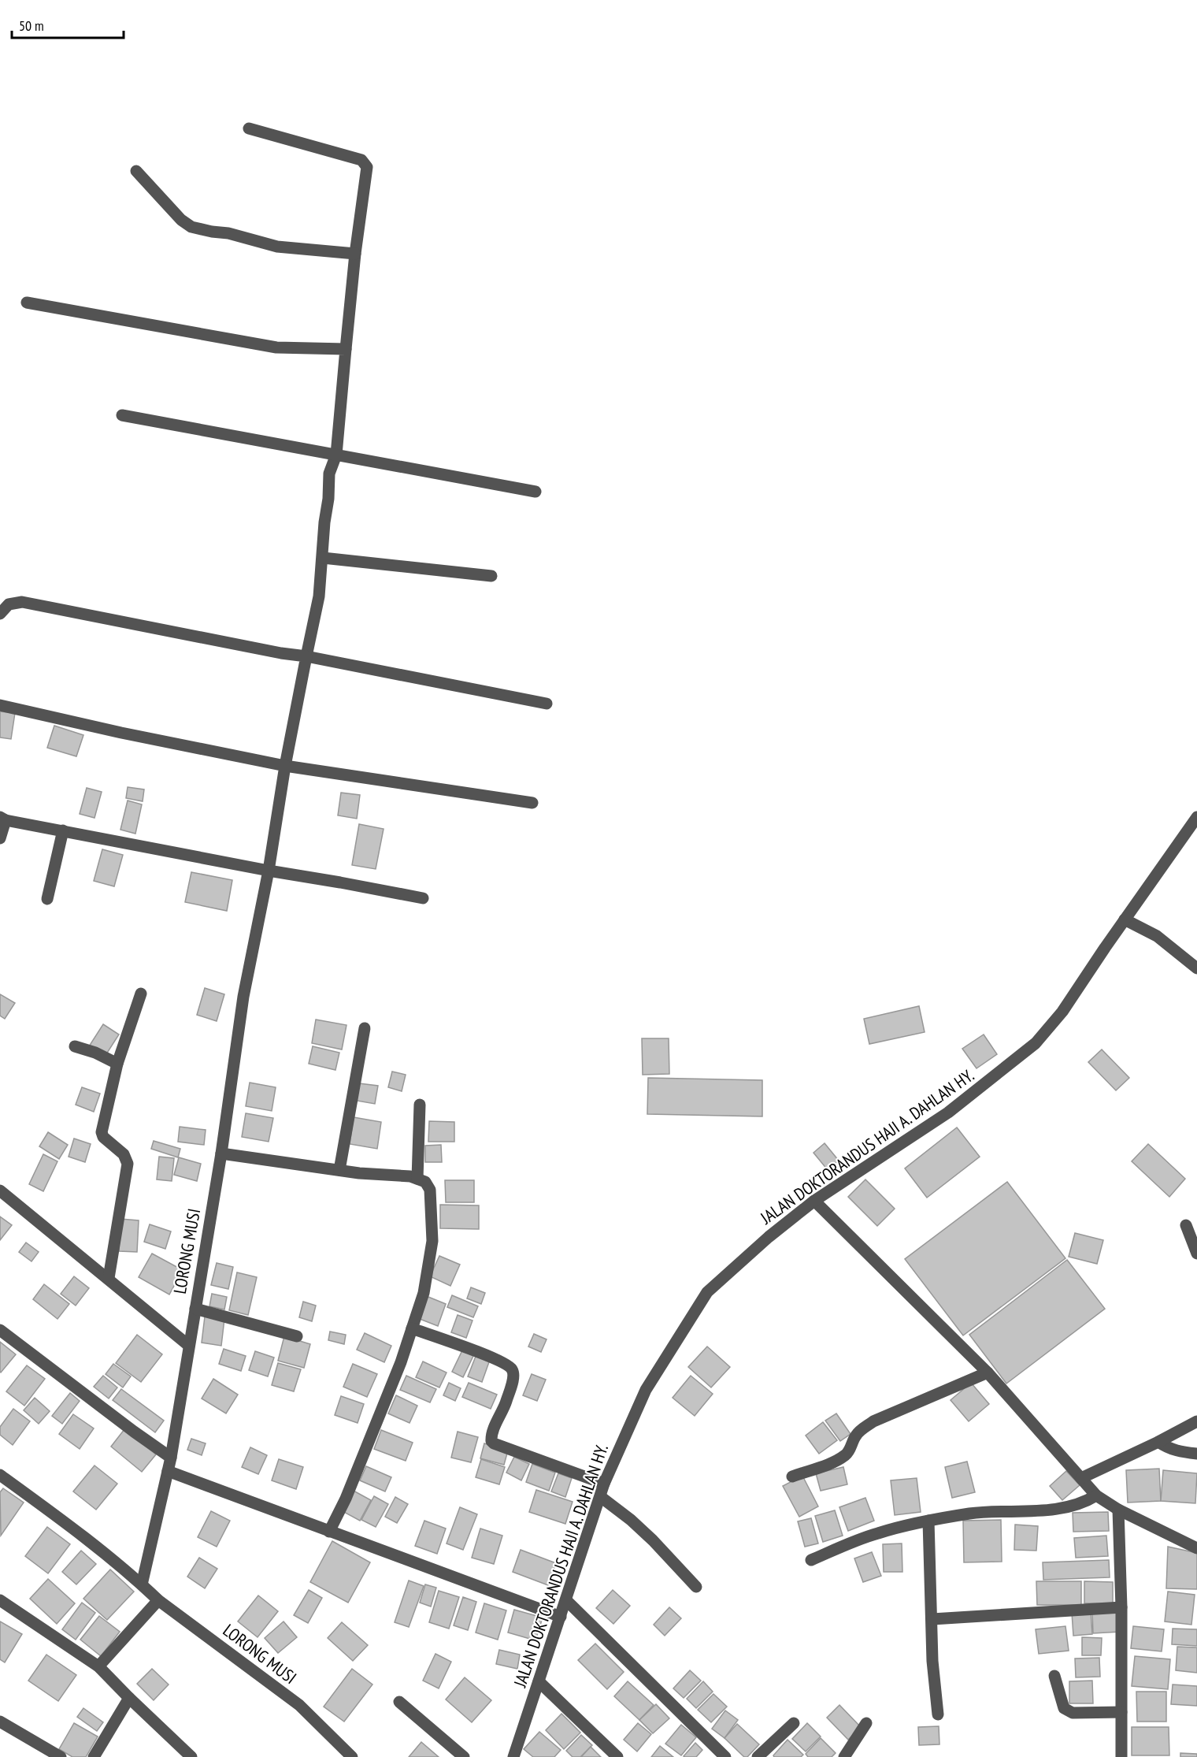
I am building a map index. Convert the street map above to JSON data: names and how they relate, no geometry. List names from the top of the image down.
{
  "streets": {
    "street": ["JALAN DOKTORANDUS HAJI A. DAHLAN HY.", "LORONG MUSI"]
  },
  "scale_bar": "50 m"
}
